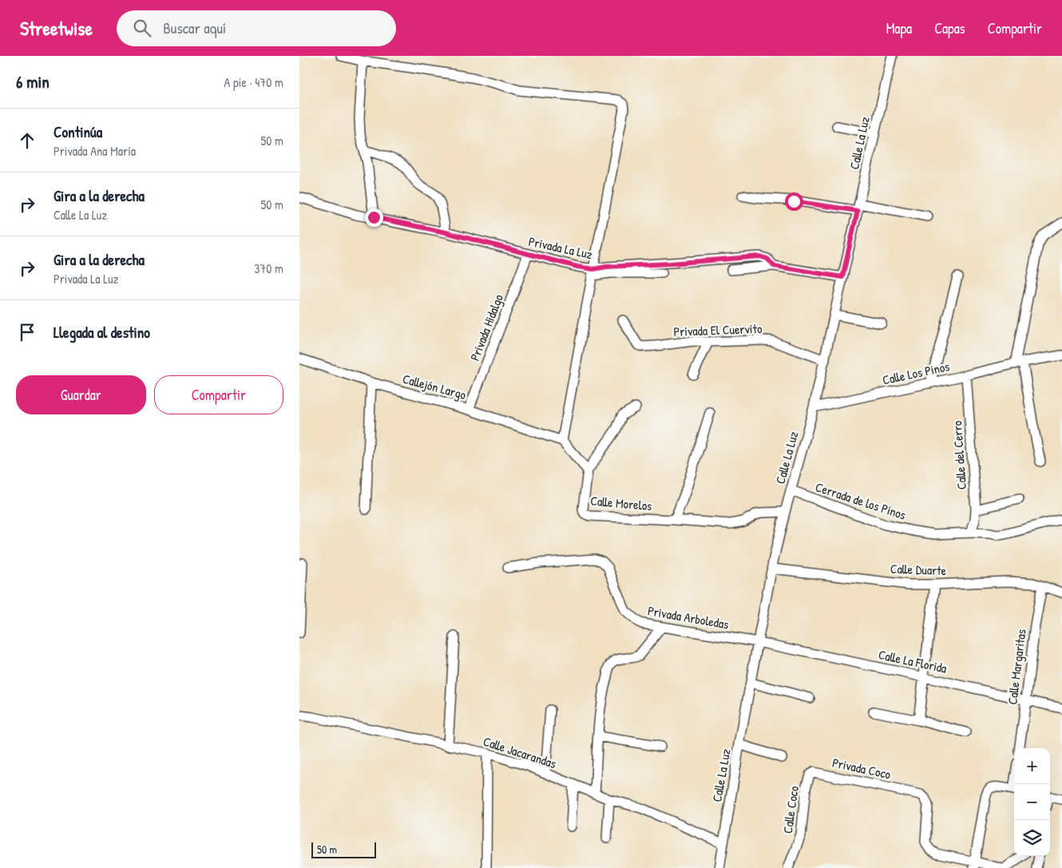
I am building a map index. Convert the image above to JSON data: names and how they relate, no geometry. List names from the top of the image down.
{
  "streets": {
    "street": [
      "Calle La Luz",
      "Privada La Luz",
      "Privada Hidalgo",
      "Privada El Cuervito",
      "Calle Los Pinos",
      "Callejón Largo",
      "Calle del Cerro",
      "Cerrada de los Pinos",
      "Calle Morelos",
      "Calle Duarte",
      "Privada Arboledas",
      "Calle La Florida",
      "Calle Margaritas",
      "Calle Jacarandas",
      "Privada Coco",
      "Calle Coco"
    ]
  },
  "crossings": [
    ["Calle La Luz", "Privada La Luz"],
    ["Calle La Luz", "Privada El Cuervito"],
    ["Calle La Luz", "Calle Los Pinos"],
    ["Calle La Luz", "Cerrada de los Pinos"],
    ["Calle La Luz", "Calle Morelos"],
    ["Calle La Luz", "Calle Duarte"],
    ["Calle La Luz", "Privada Arboledas"],
    ["Calle La Luz", "Calle La Florida"],
    ["Calle La Luz", "Calle Jacarandas"],
    ["Privada La Luz", "Privada Hidalgo"],
    ["Privada Hidalgo", "Callejón Largo"],
    ["Calle Los Pinos", "Calle del Cerro"],
    ["Calle del Cerro", "Cerrada de los Pinos"],
    ["Calle Duarte", "Calle Margaritas"],
    ["Privada Arboledas", "Calle La Florida"],
    ["Calle La Florida", "Calle Margaritas"],
    ["Privada Coco", "Calle Coco"]
  ],
  "scale_bar": "50 m",
  "page": {
    "header": "Streetwise",
    "search": "Buscar aquí",
    "nav": ["Mapa", "Capas", "Compartir"],
    "heading": ["6 min", "A pie · 470 m"],
    "list": [
      ["Continúa", "Privada Ana María", "50 m"],
      ["Gira a la derecha", "Calle La Luz", "50 m"],
      ["Gira a la derecha", "Privada La Luz", "370 m"],
      "Llegada al destino"
    ],
    "buttons": ["Guardar", "Compartir"],
    "map_buttons": ["+", "−"],
    "scale": "50 m"
  }
}
